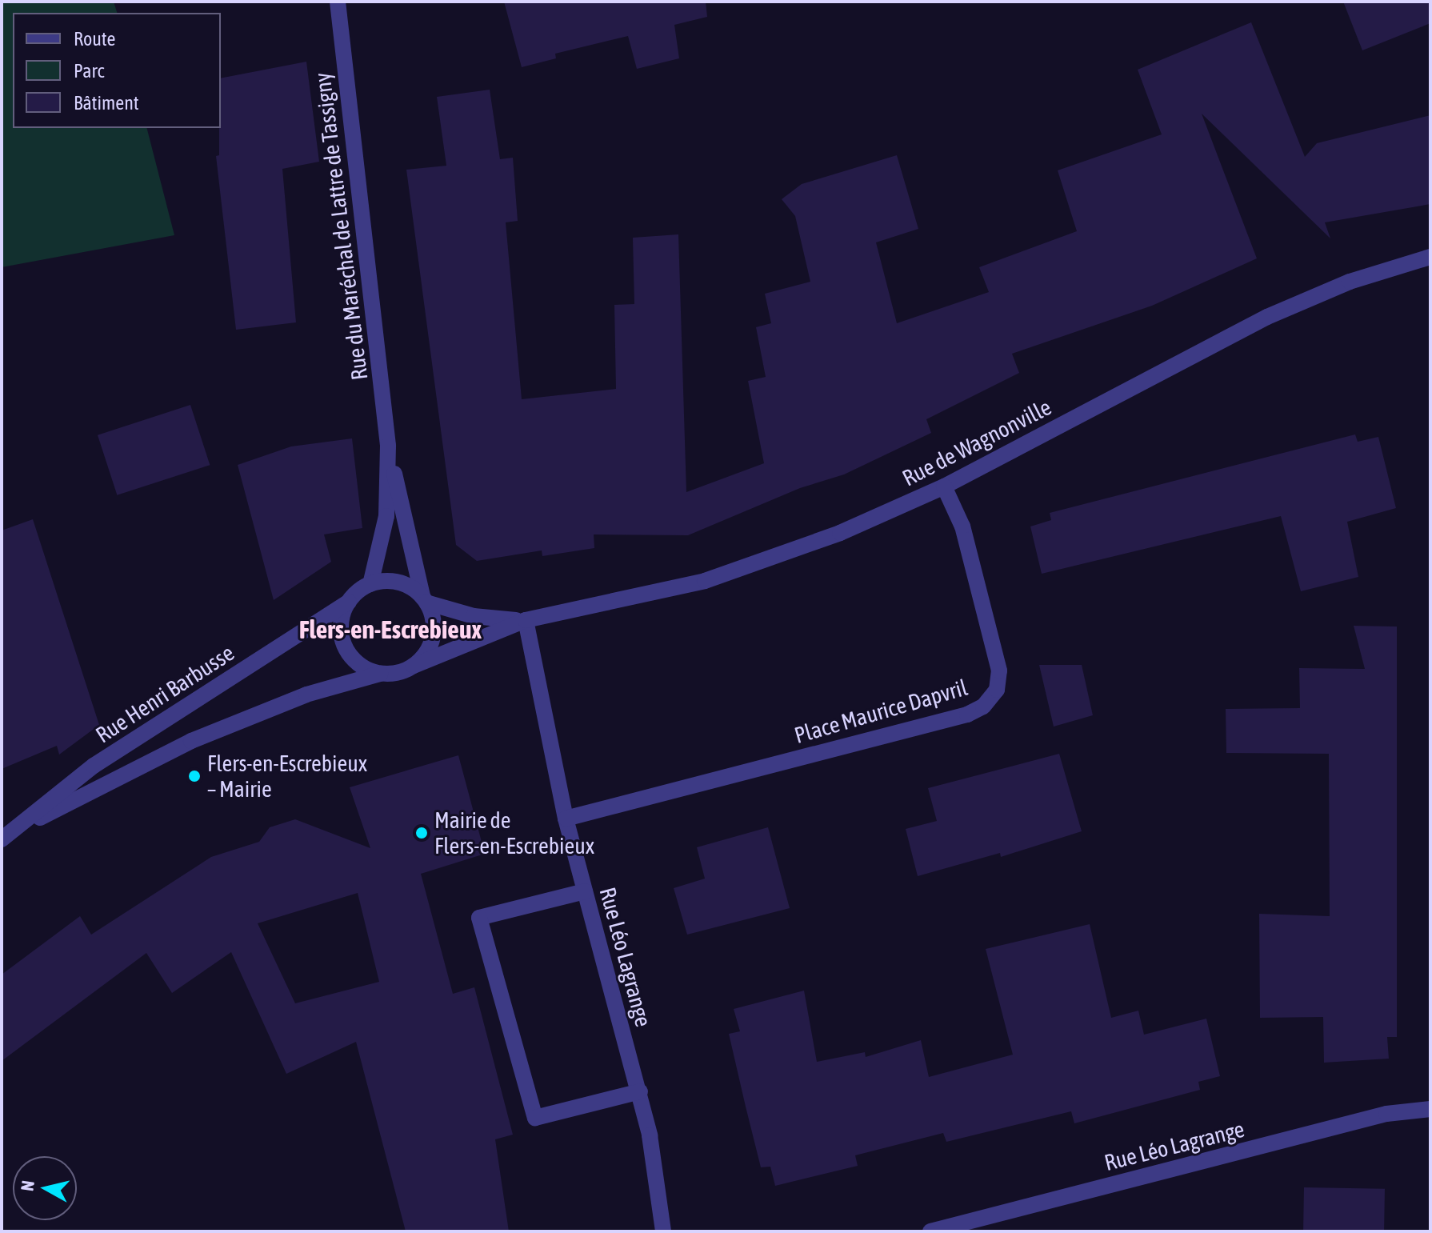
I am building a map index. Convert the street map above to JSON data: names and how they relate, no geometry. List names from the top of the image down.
{
  "streets": {
    "street": [
      "Rue du Maréchal de Lattre de Tassigny",
      "Rue de Wagnonville",
      "Rue Henri Barbusse",
      "Place Maurice Dapvril",
      "Rue Léo Lagrange"
    ]
  },
  "crossings": [
    ["Rue du Maréchal de Lattre de Tassigny", "Rue de Wagnonville"],
    ["Rue du Maréchal de Lattre de Tassigny", "Rue Henri Barbusse"],
    ["Rue de Wagnonville", "Rue Henri Barbusse"],
    ["Rue de Wagnonville", "Place Maurice Dapvril"],
    ["Rue de Wagnonville", "Rue Léo Lagrange"],
    ["Place Maurice Dapvril", "Rue Léo Lagrange"]
  ],
  "districts": ["Flers-en-Escrebieux"],
  "places": ["Flers-en-Escrebieux – Mairie", "Mairie de Flers-en-Escrebieux"],
  "legend": ["Route", "Parc", "Bâtiment"],
  "north": "left"
}
